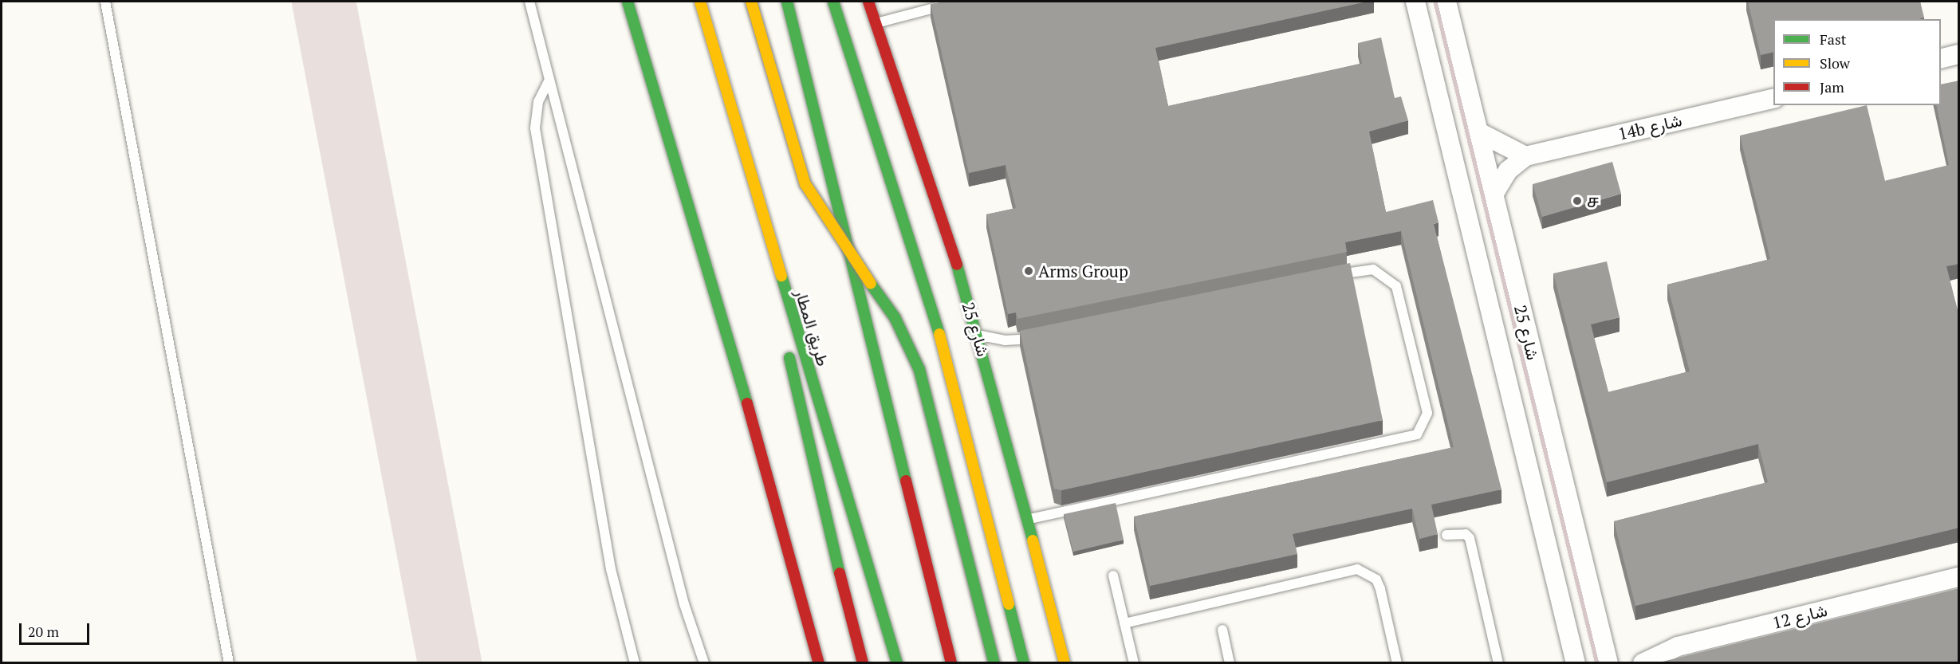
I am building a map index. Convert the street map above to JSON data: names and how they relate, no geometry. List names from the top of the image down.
{
  "streets": {
    "main road": ["طريق المطار", "شارع 25"],
    "street": ["14b شارع", "شارع 12"]
  },
  "crossings": [
    ["14b شارع", "شارع 25"]
  ],
  "places": ["ச", "Arms Group"],
  "legend": ["Fast", "Slow", "Jam"],
  "scale_bar": "20 m"
}
